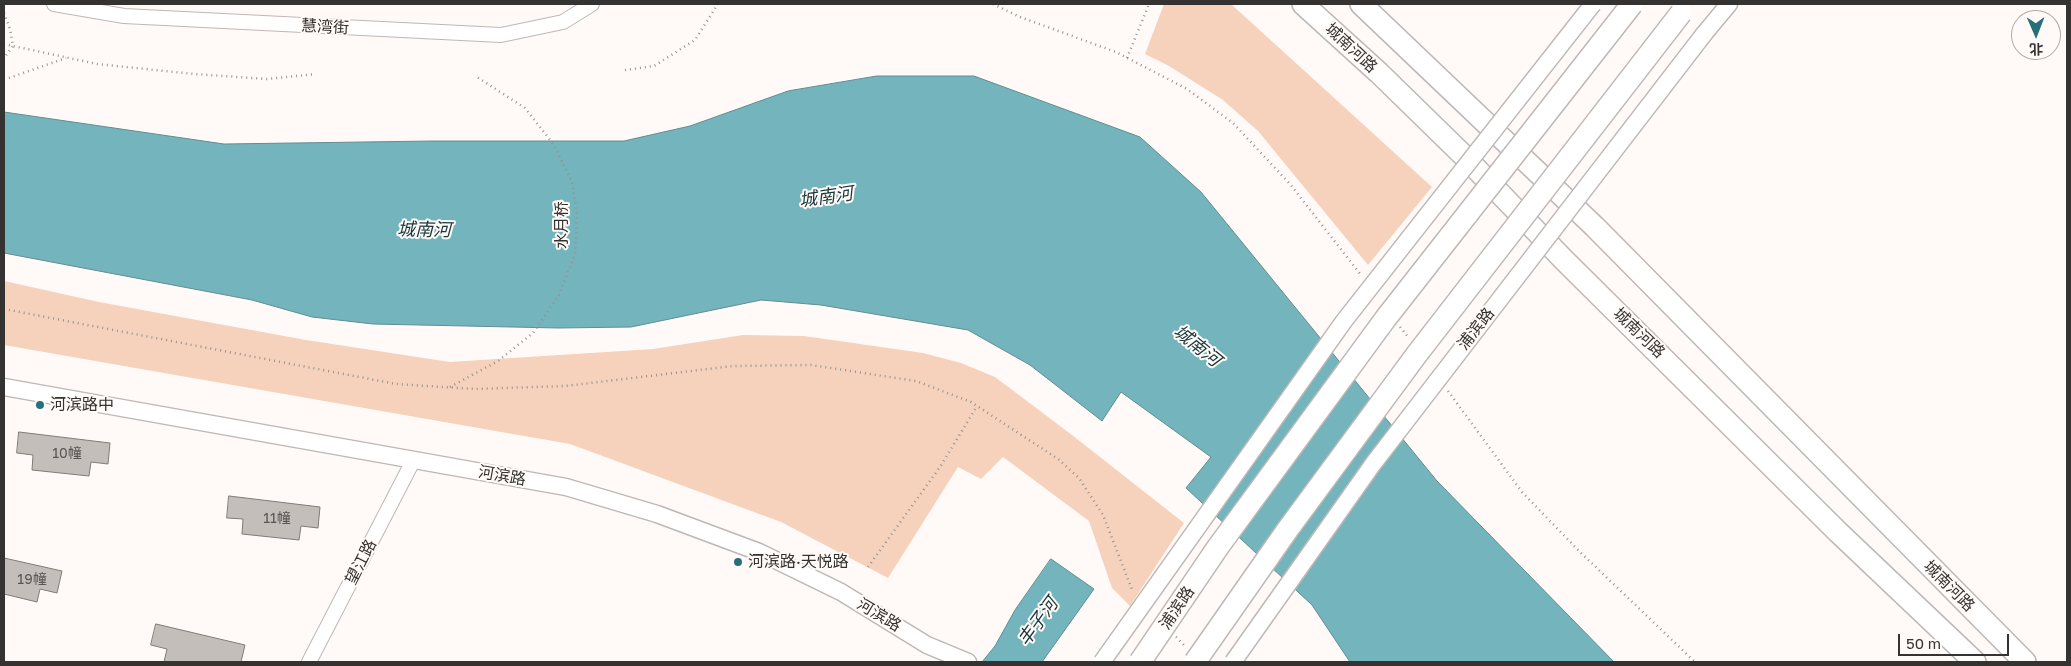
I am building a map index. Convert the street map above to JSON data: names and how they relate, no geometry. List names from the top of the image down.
{
  "streets": {
    "main road": ["城南河路", "浦滨路"],
    "street": ["慧湾街", "河滨路", "望江路"],
    "path": ["水月桥"]
  },
  "crossings": [
    ["河滨路", "望江路"]
  ],
  "water": ["城南河", "丰子河"],
  "places": ["河滨路中", "河滨路·天悦路"],
  "house_numbers": ["10幢", "11幢", "19幢"],
  "scale_bar": "50 m",
  "north": "bottom"
}
